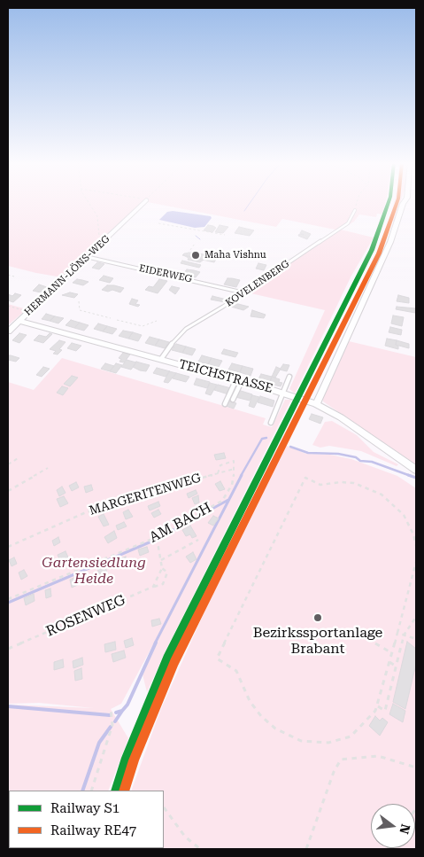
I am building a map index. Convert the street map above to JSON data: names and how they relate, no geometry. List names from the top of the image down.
{
  "streets": {
    "street": ["HERMANN-LÖNS-WEG", "TEICHSTRASSE"],
    "lane": ["EIDERWEG", "KOVELENBERG"],
    "path": ["MARGERITENWEG", "AM BACH", "ROSENWEG"]
  },
  "crossings": [
    ["EIDERWEG", "HERMANN-LÖNS-WEG"],
    ["EIDERWEG", "KOVELENBERG"],
    ["HERMANN-LÖNS-WEG", "TEICHSTRASSE"],
    ["KOVELENBERG", "TEICHSTRASSE"],
    ["MARGERITENWEG", "AM BACH"]
  ],
  "parks": ["Gartensiedlung Heide"],
  "places": ["Maha Vishnu", "Bezirkssportanlage Brabant"],
  "lines": ["rail line S1", "rail line RE47"],
  "legend": ["Railway S1", "Railway RE47"],
  "north": "right"
}
